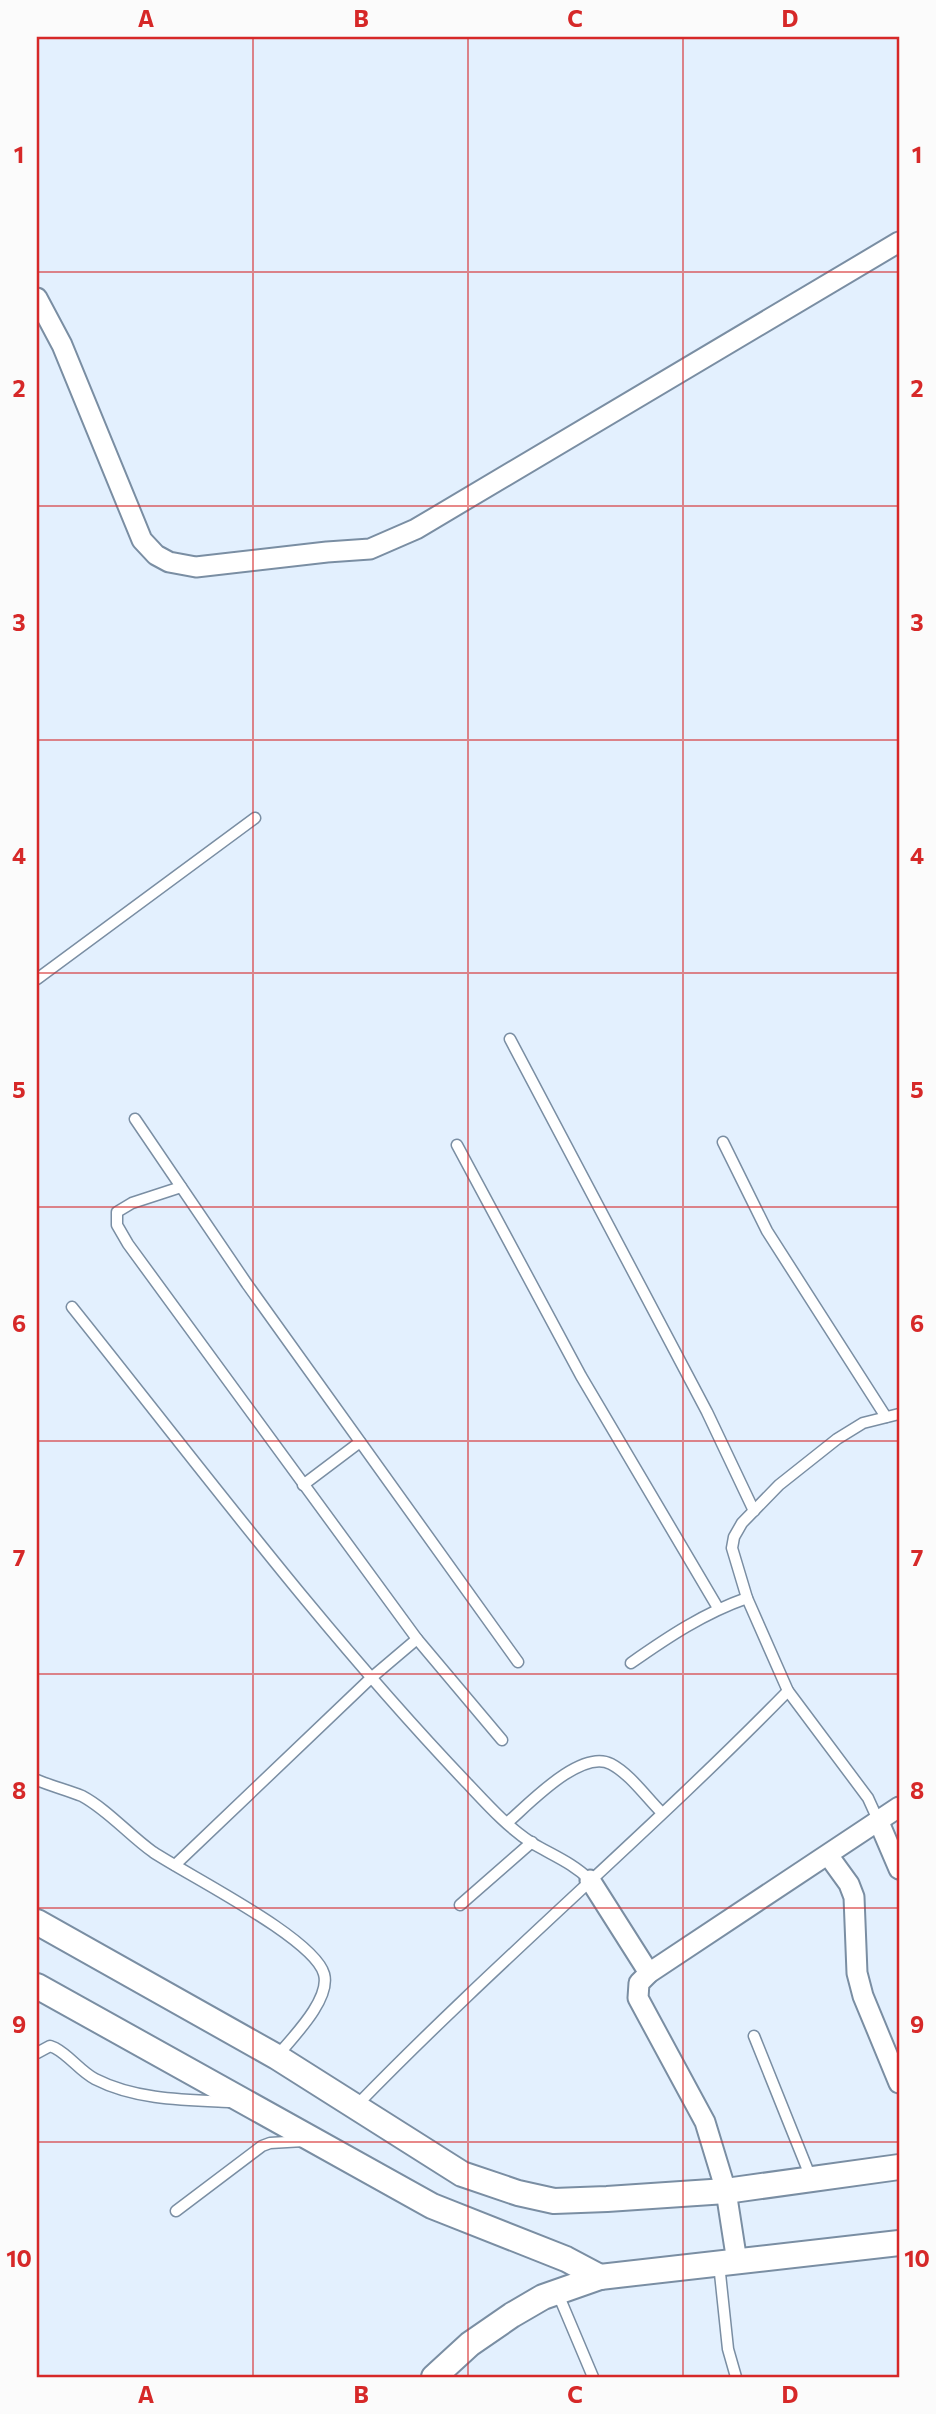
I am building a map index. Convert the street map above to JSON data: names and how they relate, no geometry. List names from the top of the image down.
{
  "grid": {
    "columns": [
      "A",
      "B",
      "C",
      "D"
    ],
    "rows": [
      "1",
      "2",
      "3",
      "4",
      "5",
      "6",
      "7",
      "8",
      "9",
      "10"
    ]
  }
}
